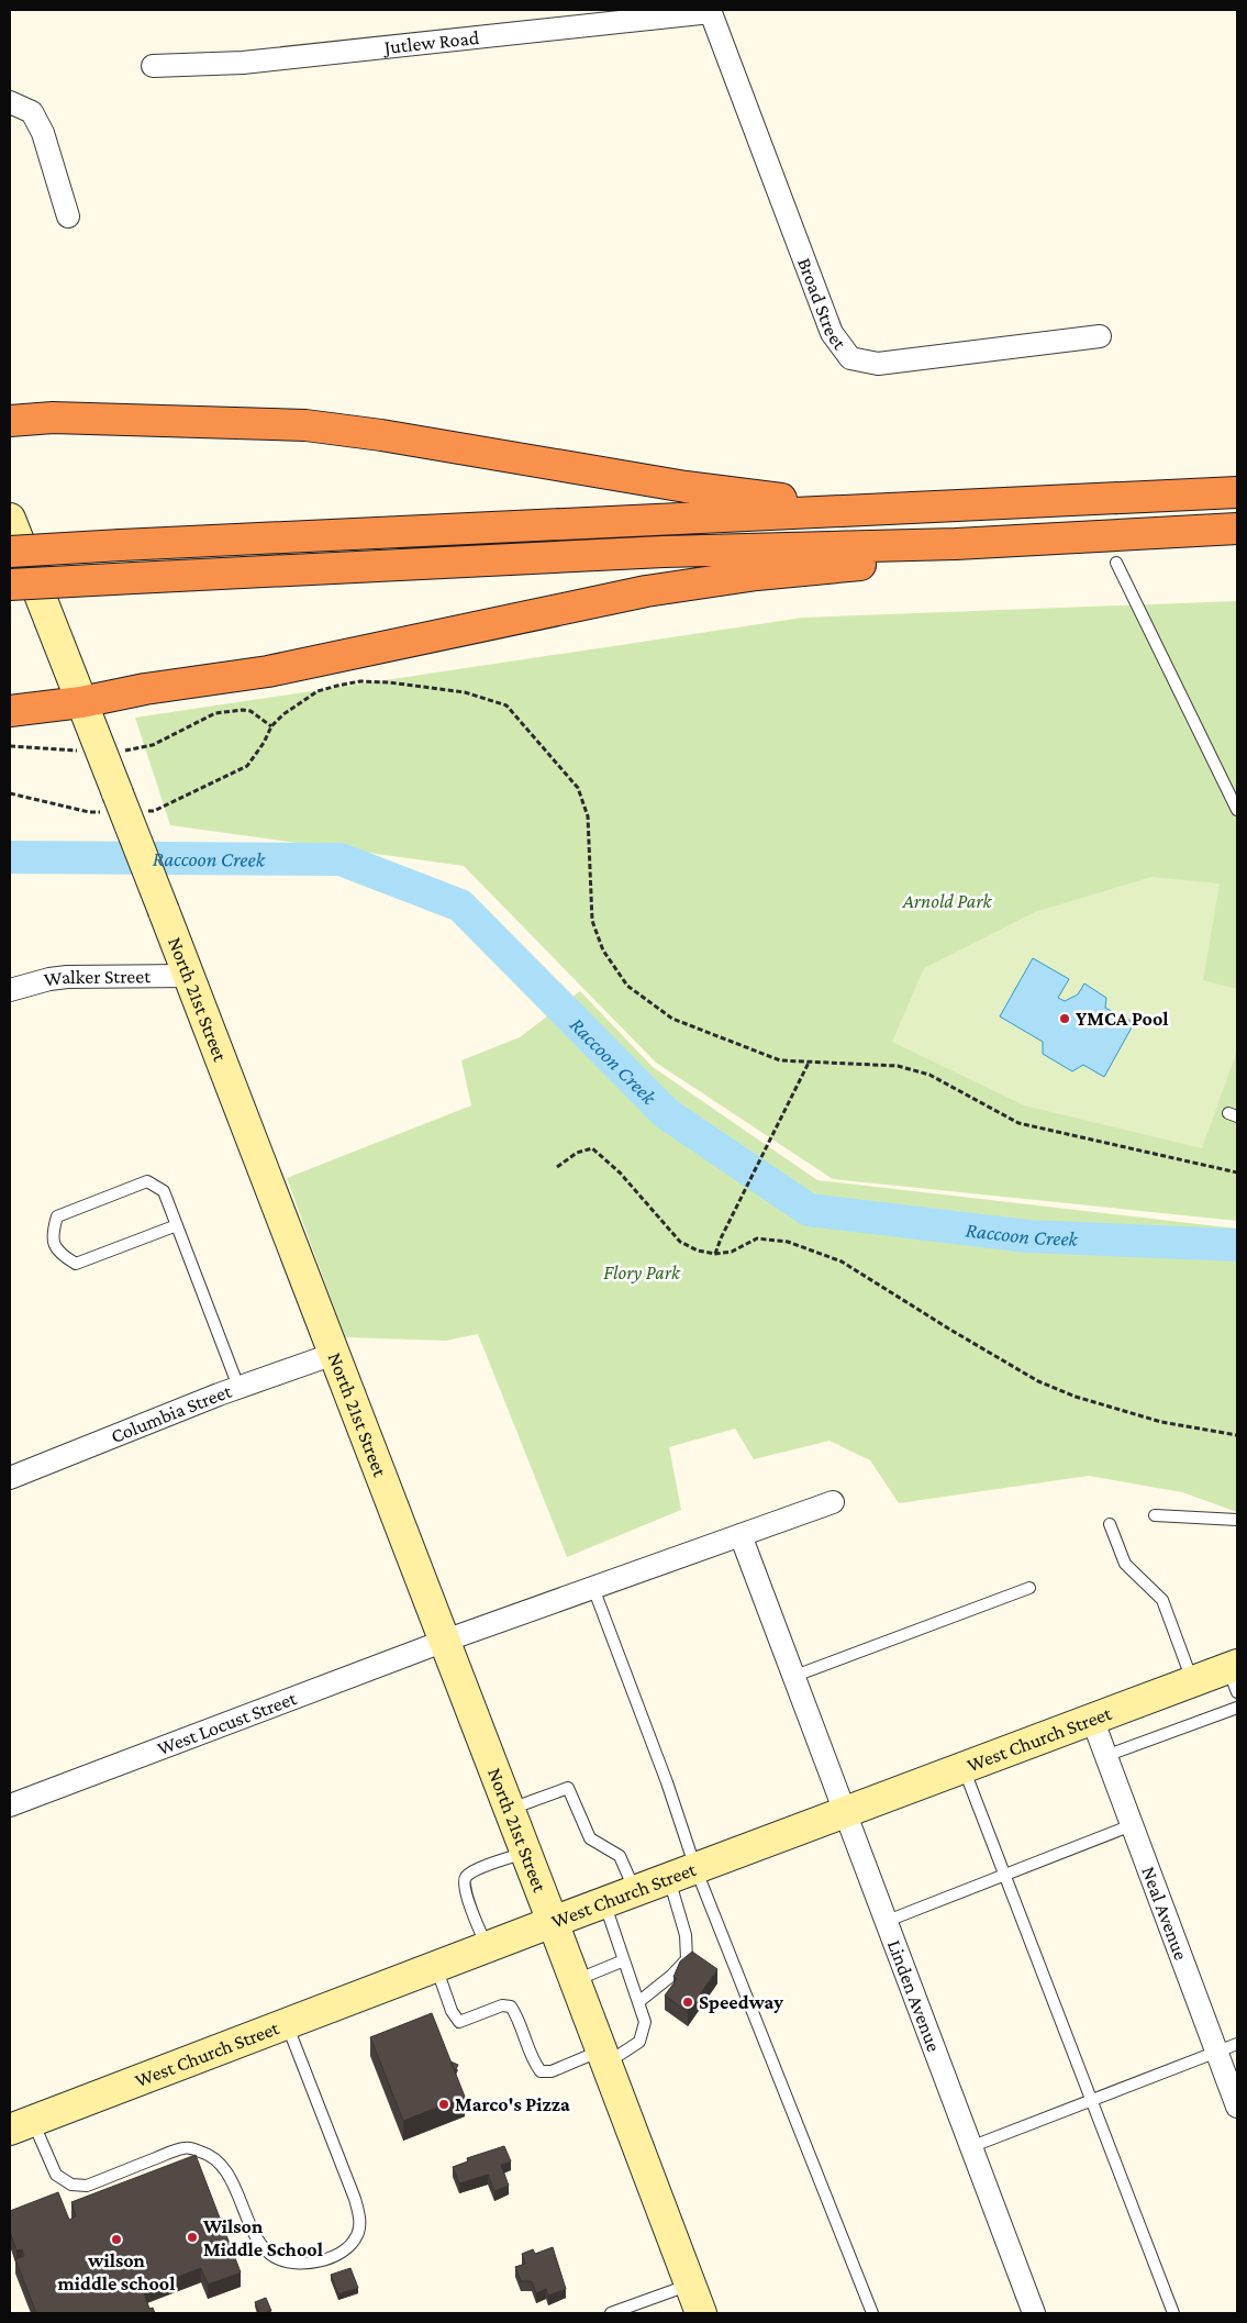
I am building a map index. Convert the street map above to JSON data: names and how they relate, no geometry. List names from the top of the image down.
{
  "streets": {
    "main road": ["North 21st Street", "West Church Street"],
    "street": [
      "Jutlew Road",
      "Broad Street",
      "Walker Street",
      "Columbia Street",
      "West Locust Street",
      "Neal Avenue",
      "Linden Avenue"
    ]
  },
  "crossings": [
    ["Jutlew Road", "Broad Street"],
    ["Walker Street", "North 21st Street"],
    ["North 21st Street", "Columbia Street"],
    ["North 21st Street", "West Locust Street"],
    ["North 21st Street", "West Church Street"],
    ["West Locust Street", "Linden Avenue"],
    ["West Church Street", "Neal Avenue"],
    ["West Church Street", "Linden Avenue"]
  ],
  "water": ["Raccoon Creek"],
  "parks": ["Arnold Park", "Flory Park"],
  "places": [
    "YMCA Pool",
    "Speedway",
    "Marco's Pizza",
    "Wilson Middle School",
    "wilson middle school"
  ]
}
